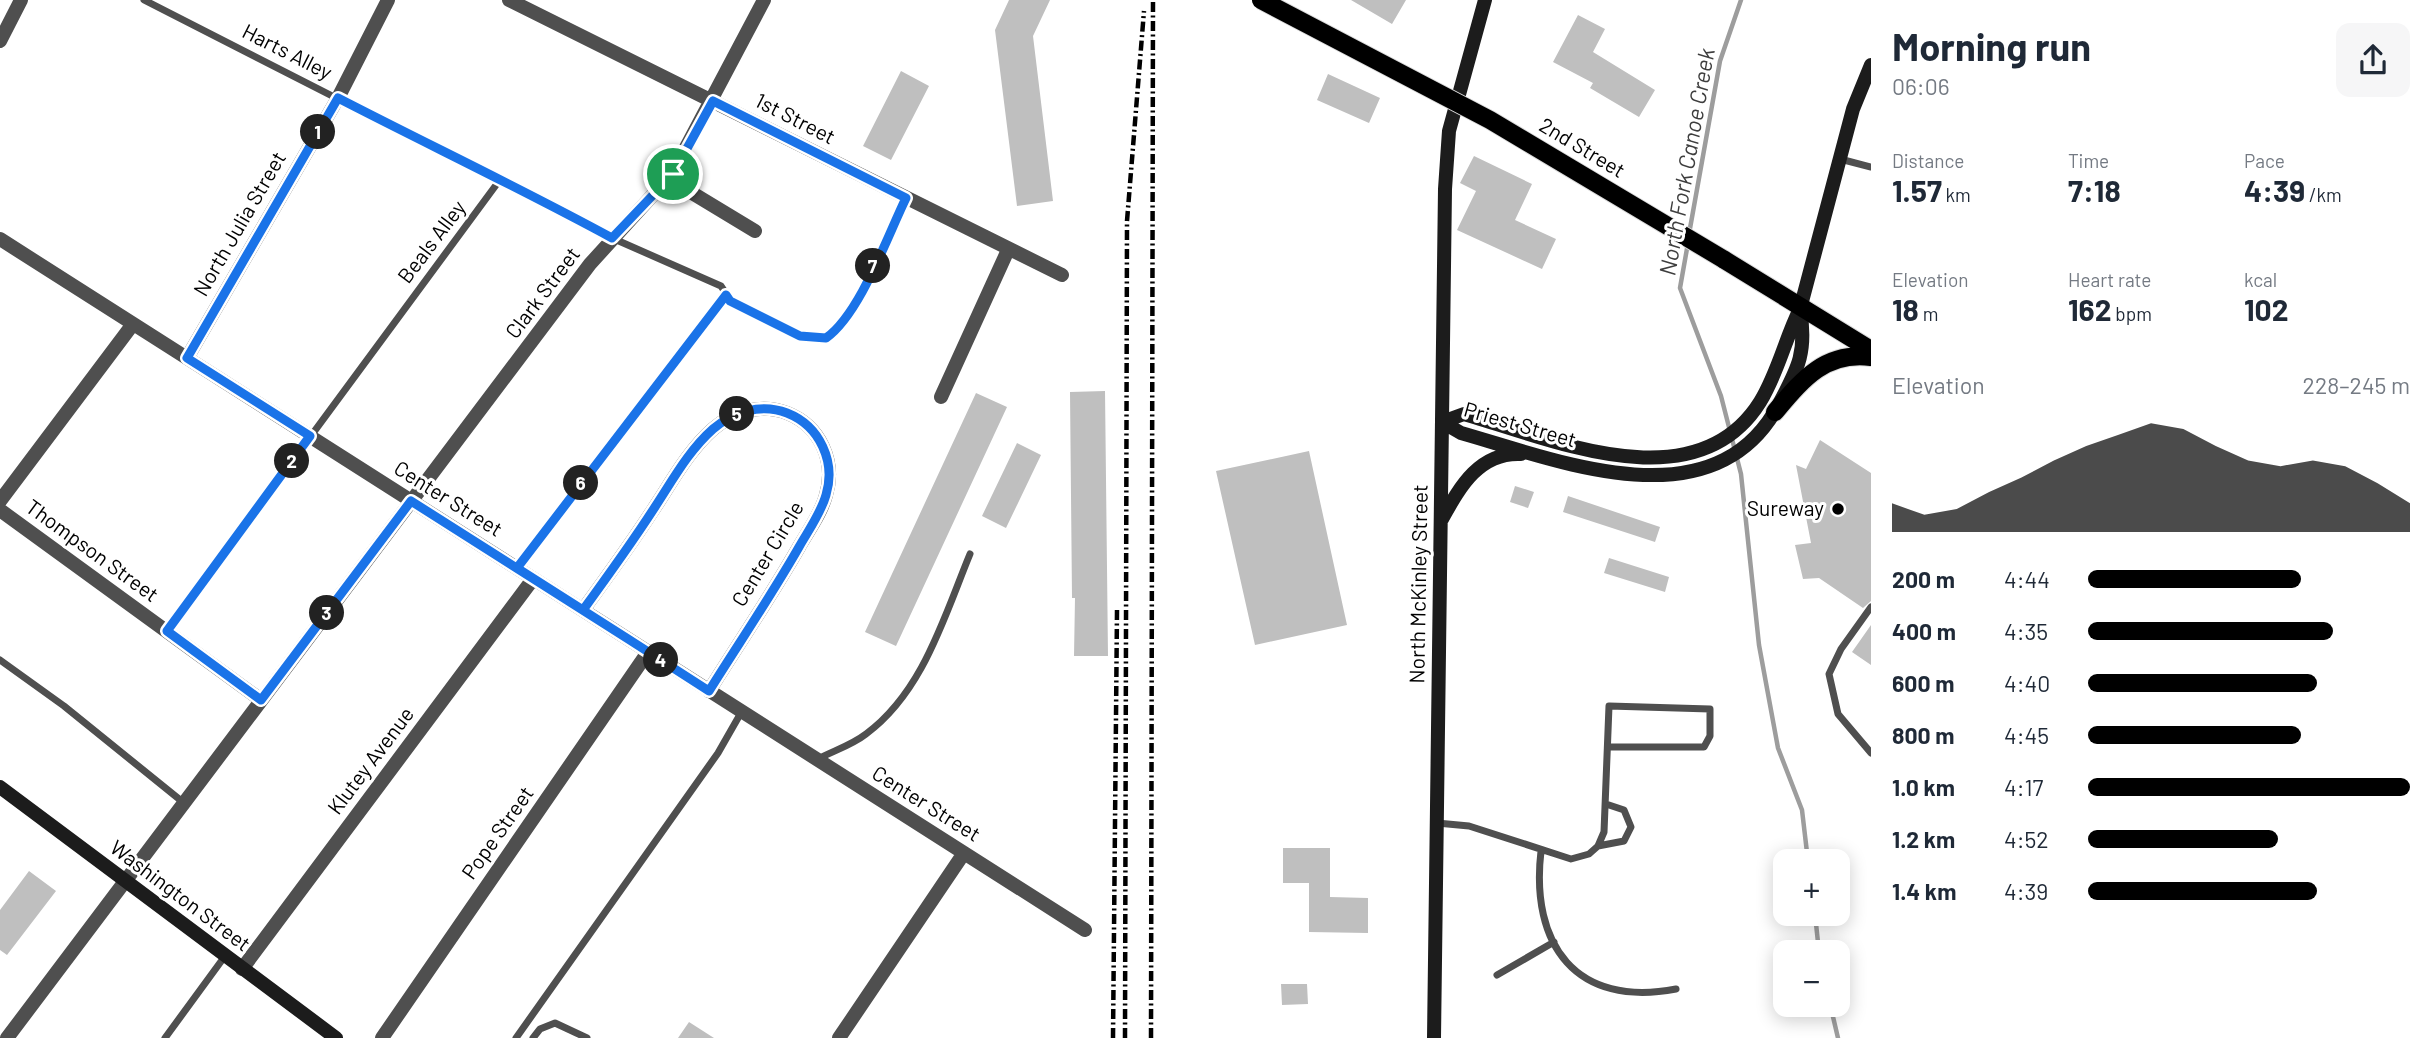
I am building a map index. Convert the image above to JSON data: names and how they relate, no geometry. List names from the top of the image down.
{
  "streets": {
    "main road": ["2nd Street"],
    "street": [
      "1st Street",
      "North Julia Street",
      "Clark Street",
      "Priest Street",
      "Center Street",
      "Thompson Street",
      "Center Circle",
      "North McKinley Street",
      "Klutey Avenue",
      "Pope Street",
      "Washington Street"
    ],
    "lane": ["Harts Alley", "Beals Alley"]
  },
  "crossings": [
    ["Harts Alley", "North Julia Street"],
    ["1st Street", "Clark Street"],
    ["2nd Street", "Priest Street"],
    ["North Julia Street", "Center Street"],
    ["Beals Alley", "Center Street"],
    ["Beals Alley", "Thompson Street"],
    ["Clark Street", "Center Street"],
    ["Clark Street", "Thompson Street"],
    ["Clark Street", "Washington Street"],
    ["Priest Street", "North McKinley Street"],
    ["Center Street", "Center Circle"],
    ["Center Street", "Klutey Avenue"],
    ["Center Street", "Pope Street"],
    ["Klutey Avenue", "Washington Street"]
  ],
  "water": ["North Fork Canoe Creek"],
  "places": ["Sureway"],
  "page": {
    "heading": ["Morning run", "06:06"],
    "pins": [
      "1",
      "7",
      "5",
      "2",
      "6",
      "3",
      "4"
    ],
    "stats": [
      ["Distance", "1.57 km"],
      ["Time", "7:18"],
      ["Pace", "4:39 /km"],
      ["Elevation", "18 m"],
      ["Heart rate", "162 bpm"],
      ["kcal", "102"]
    ],
    "chart": ["Elevation", "228–245 m"],
    "list": [
      {
        "name": "200 m",
        "note": "4:44"
      },
      {
        "name": "400 m",
        "note": "4:35"
      },
      {
        "name": "600 m",
        "note": "4:40"
      },
      {
        "name": "800 m",
        "note": "4:45"
      },
      {
        "name": "1.0 km",
        "note": "4:17"
      },
      {
        "name": "1.2 km",
        "note": "4:52"
      },
      {
        "name": "1.4 km",
        "note": "4:39"
      }
    ],
    "map_buttons": ["+", "−"]
  }
}
